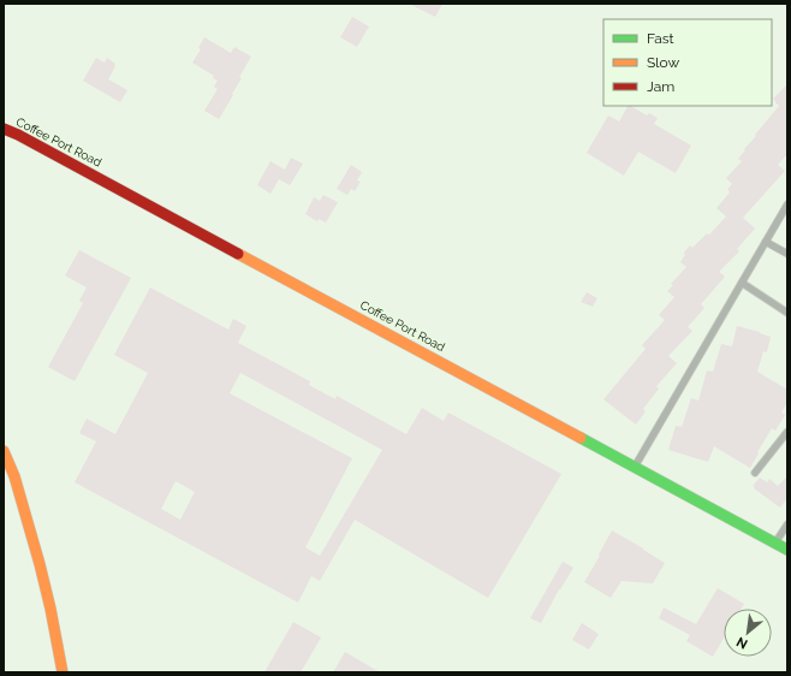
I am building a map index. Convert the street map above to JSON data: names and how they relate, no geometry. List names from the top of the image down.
{
  "streets": {
    "street": ["Coffee Port Road"]
  },
  "legend": ["Fast", "Slow", "Jam"],
  "north": "bottom left"
}
